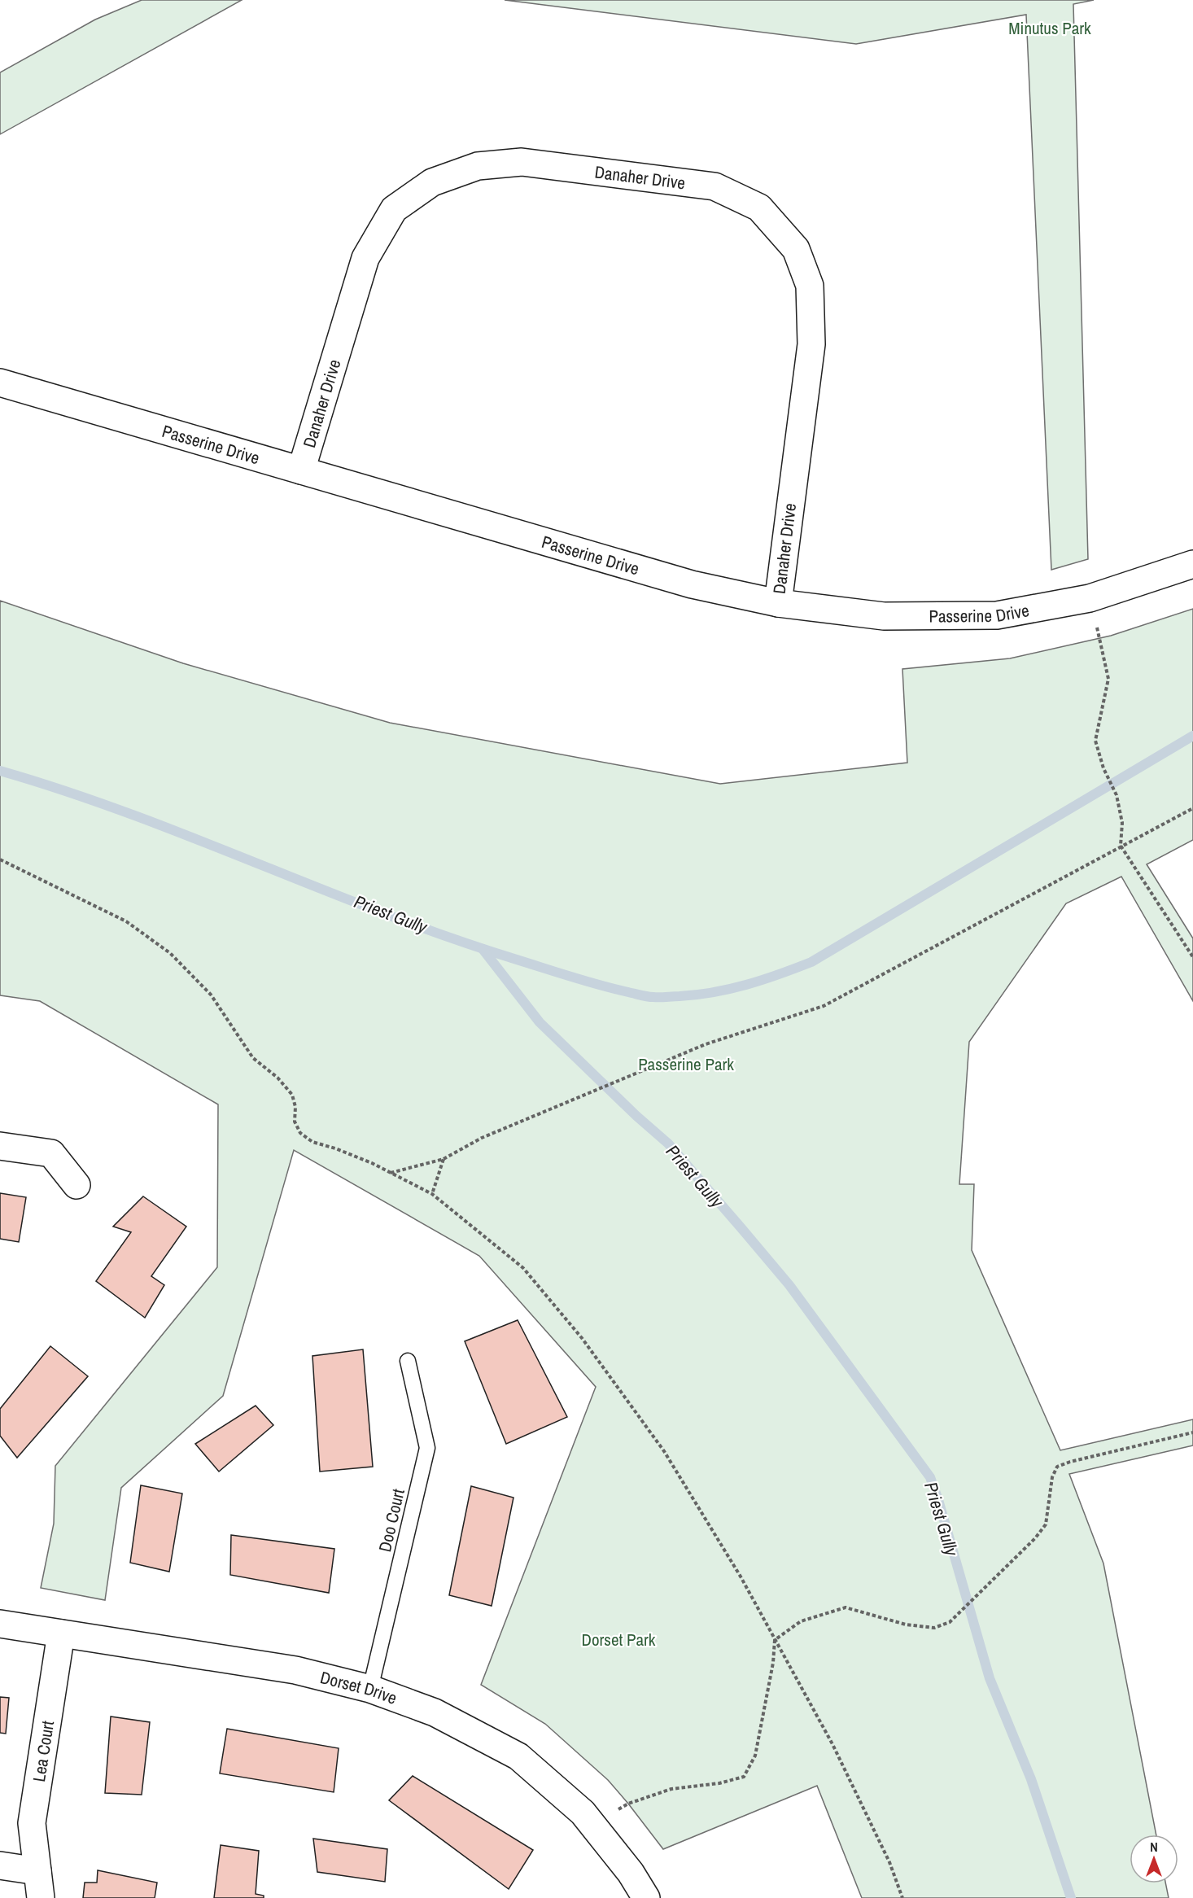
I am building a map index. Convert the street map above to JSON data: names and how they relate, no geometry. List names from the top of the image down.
{
  "streets": {
    "street": [
      "Danaher Drive",
      "Passerine Drive",
      "Dorset Drive",
      "Lea Court"
    ],
    "lane": ["Doo Court"]
  },
  "crossings": [
    ["Danaher Drive", "Passerine Drive"],
    ["Doo Court", "Dorset Drive"],
    ["Dorset Drive", "Lea Court"]
  ],
  "water": ["Priest Gully"],
  "parks": ["Minutus Park", "Passerine Park", "Dorset Park"],
  "north": "top"
}
